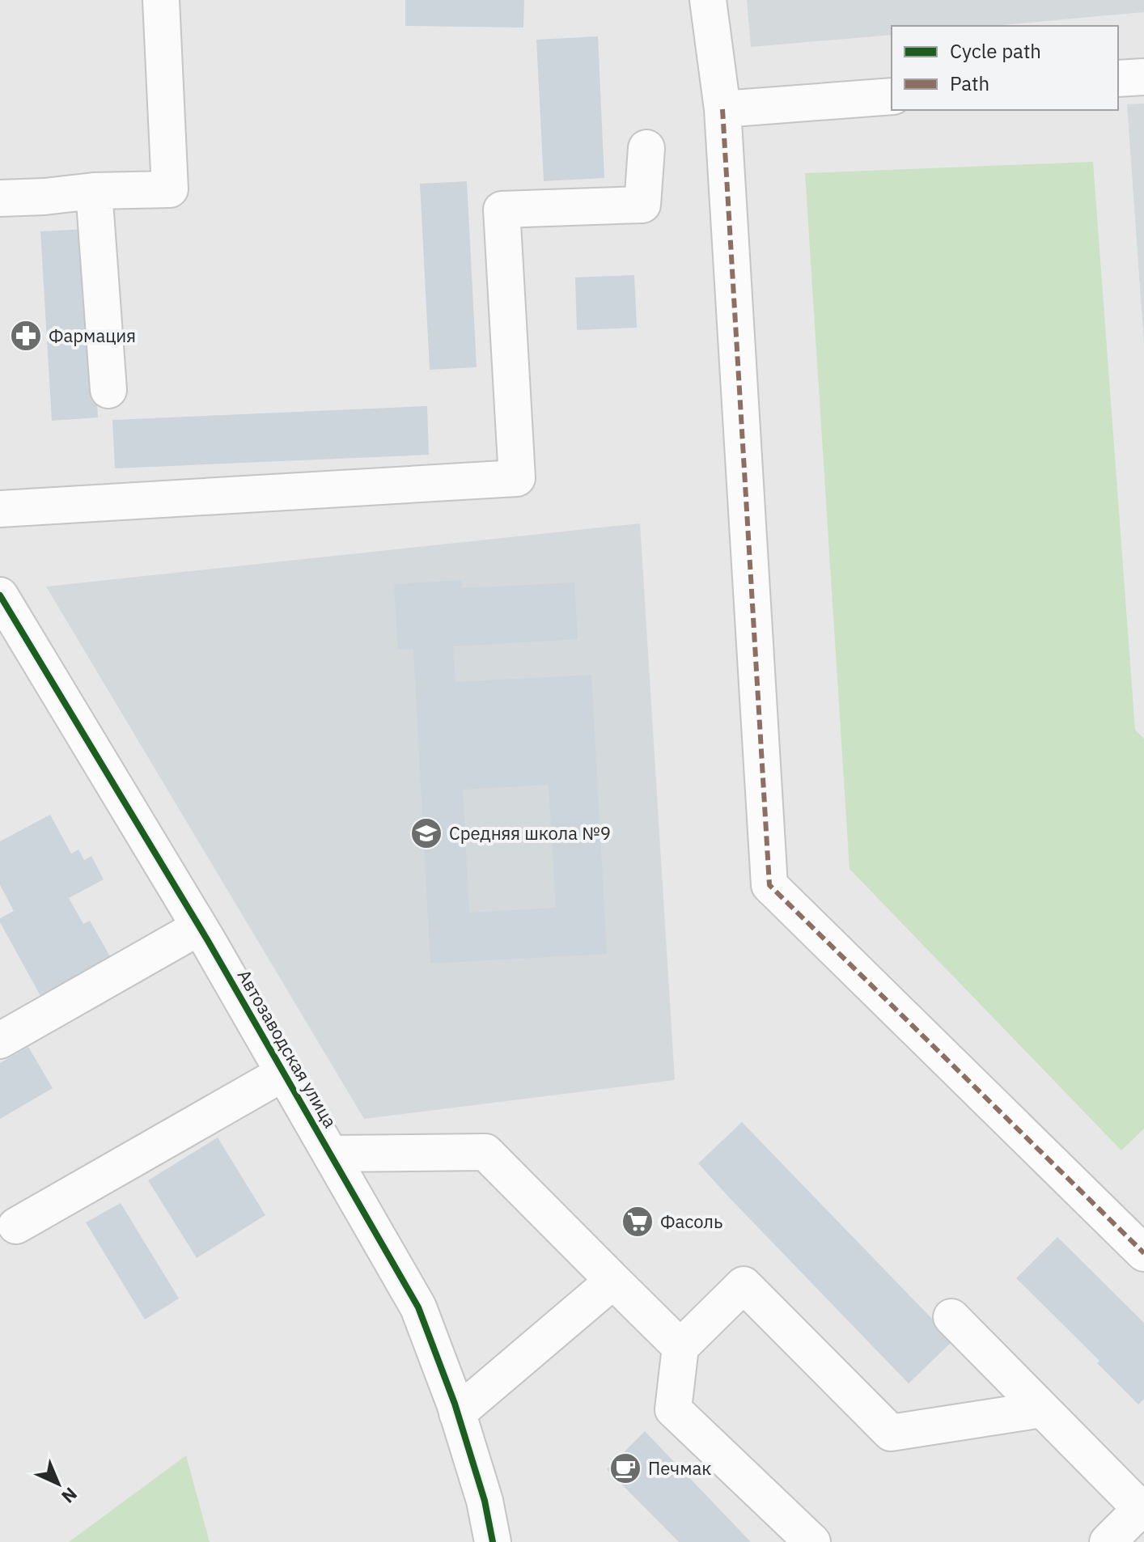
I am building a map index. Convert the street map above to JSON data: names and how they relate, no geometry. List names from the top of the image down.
{
  "streets": {
    "street": ["Автозаводская улица"]
  },
  "places": {
    "pharmacy": ["Фармация"],
    "school or university": ["Средняя школа №9"],
    "supermarket": ["Фасоль"],
    "cafe": ["Печмак"]
  },
  "legend": ["Cycle path", "Path"],
  "north": "bottom right"
}
